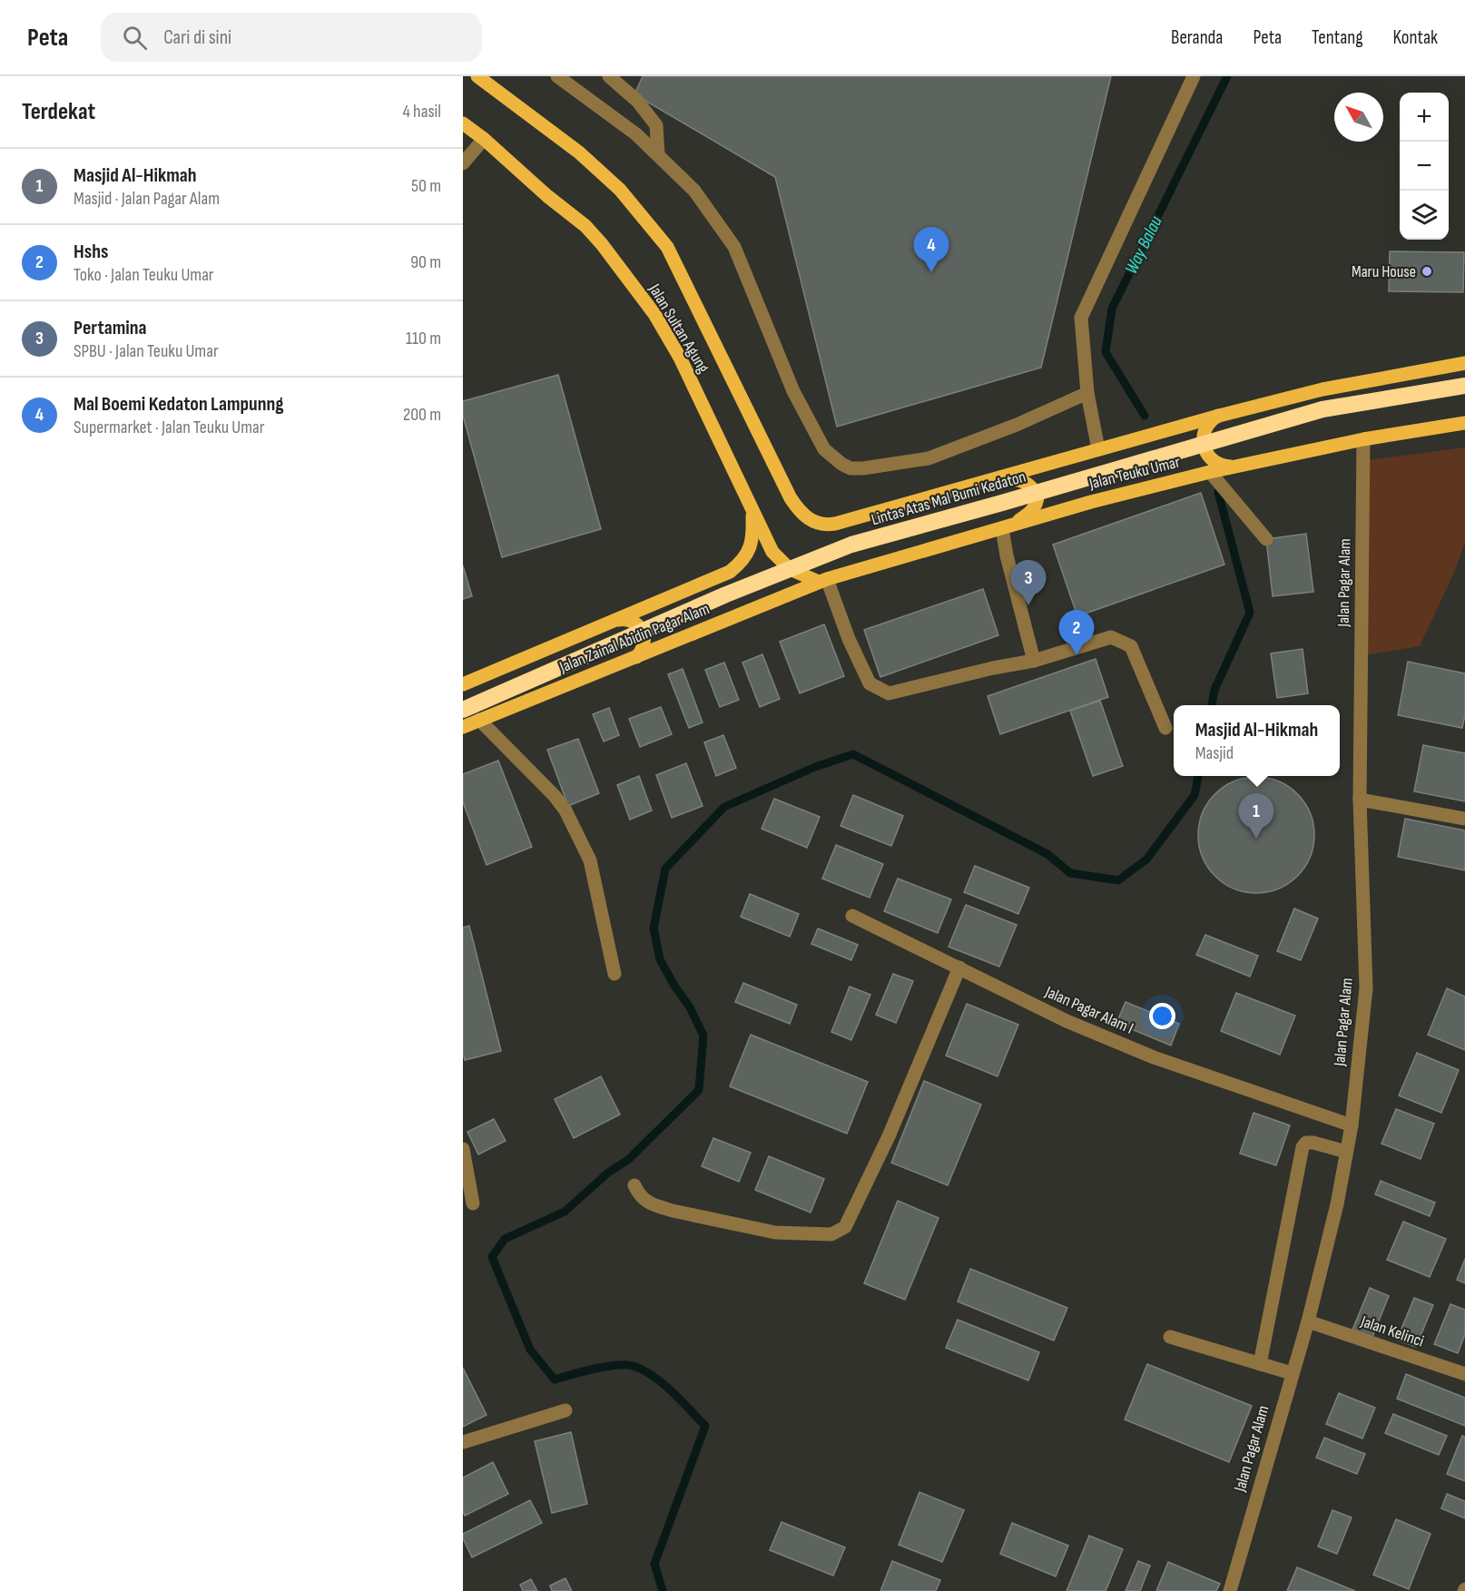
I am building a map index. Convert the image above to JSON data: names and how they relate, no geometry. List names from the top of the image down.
{
  "streets": {
    "highway": ["Lintas Atas Mal Bumi Kedaton"],
    "main road": ["Jalan Sultan Agung", "Jalan Teuku Umar", "Jalan Zainal Abidin Pagar Alam"],
    "street": ["Jalan Pagar Alam", "Jalan Pagar Alam I", "Jalan Kelinci"]
  },
  "crossings": [
    ["Jalan Sultan Agung", "Jalan Teuku Umar"],
    ["Jalan Sultan Agung", "Jalan Zainal Abidin Pagar Alam"],
    ["Jalan Teuku Umar", "Jalan Pagar Alam"],
    ["Jalan Teuku Umar", "Jalan Zainal Abidin Pagar Alam"],
    ["Jalan Pagar Alam", "Jalan Pagar Alam I"],
    ["Jalan Pagar Alam", "Jalan Kelinci"]
  ],
  "water": ["Way Balau"],
  "places": ["Maru House"],
  "north": "top left",
  "page": {
    "header": "Peta",
    "search": "Cari di sini",
    "nav": [
      "Beranda",
      "Peta",
      "Tentang",
      "Kontak"
    ],
    "heading": ["Terdekat", "4 hasil"],
    "map_buttons": ["+", "−"],
    "list": [
      {
        "mark": "1",
        "name": "Masjid Al-Hikmah",
        "note": "Masjid · Jalan Pagar Alam",
        "value": "50 m"
      },
      {
        "mark": "2",
        "name": "Hshs",
        "note": "Toko · Jalan Teuku Umar",
        "value": "90 m"
      },
      {
        "mark": "3",
        "name": "Pertamina",
        "note": "SPBU · Jalan Teuku Umar",
        "value": "110 m"
      },
      {
        "mark": "4",
        "name": "Mal Boemi Kedaton Lampunng",
        "note": "Supermarket · Jalan Teuku Umar",
        "value": "200 m"
      }
    ],
    "pins": [
      "4",
      "3",
      "2",
      "1"
    ],
    "popup": ["Masjid Al-Hikmah", "Masjid"]
  }
}
